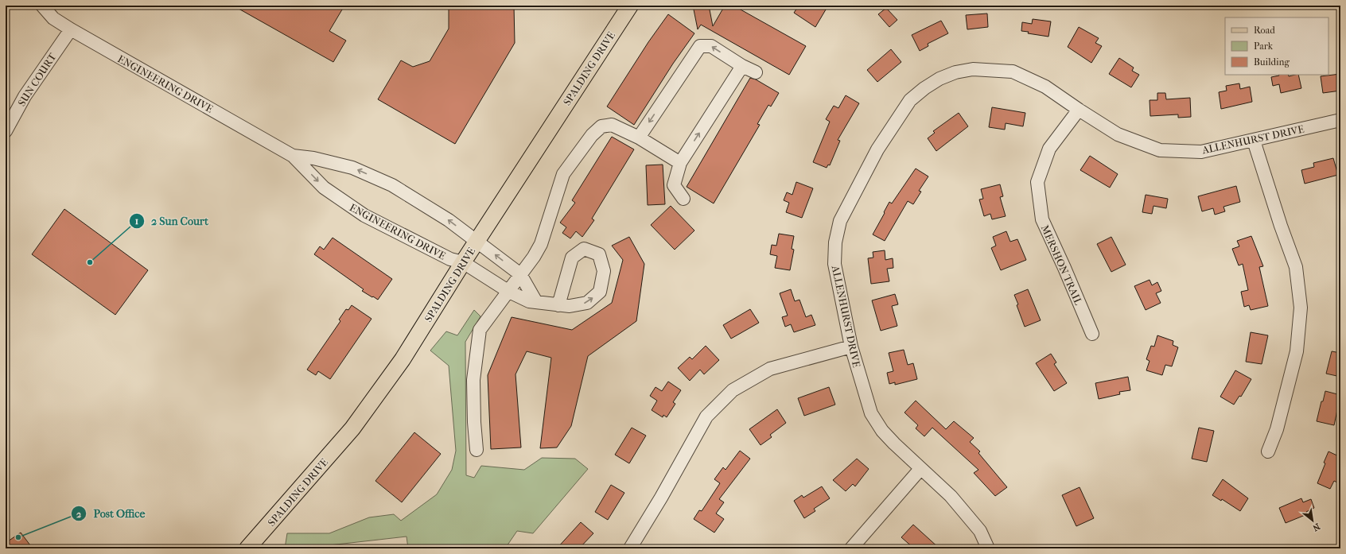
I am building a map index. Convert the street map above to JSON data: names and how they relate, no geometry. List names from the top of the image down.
{
  "streets": {
    "main road": ["SPALDING DRIVE"],
    "street": [
      "SUN COURT",
      "ENGINEERING DRIVE",
      "ALLENHURST DRIVE",
      "MERSHON TRAIL"
    ]
  },
  "crossings": [
    ["SPALDING DRIVE", "ENGINEERING DRIVE"],
    ["SUN COURT", "ENGINEERING DRIVE"],
    ["ALLENHURST DRIVE", "MERSHON TRAIL"]
  ],
  "places": ["2 Sun Court", "Post Office"],
  "legend": ["Road", "Park", "Building"],
  "north": "bottom right"
}
